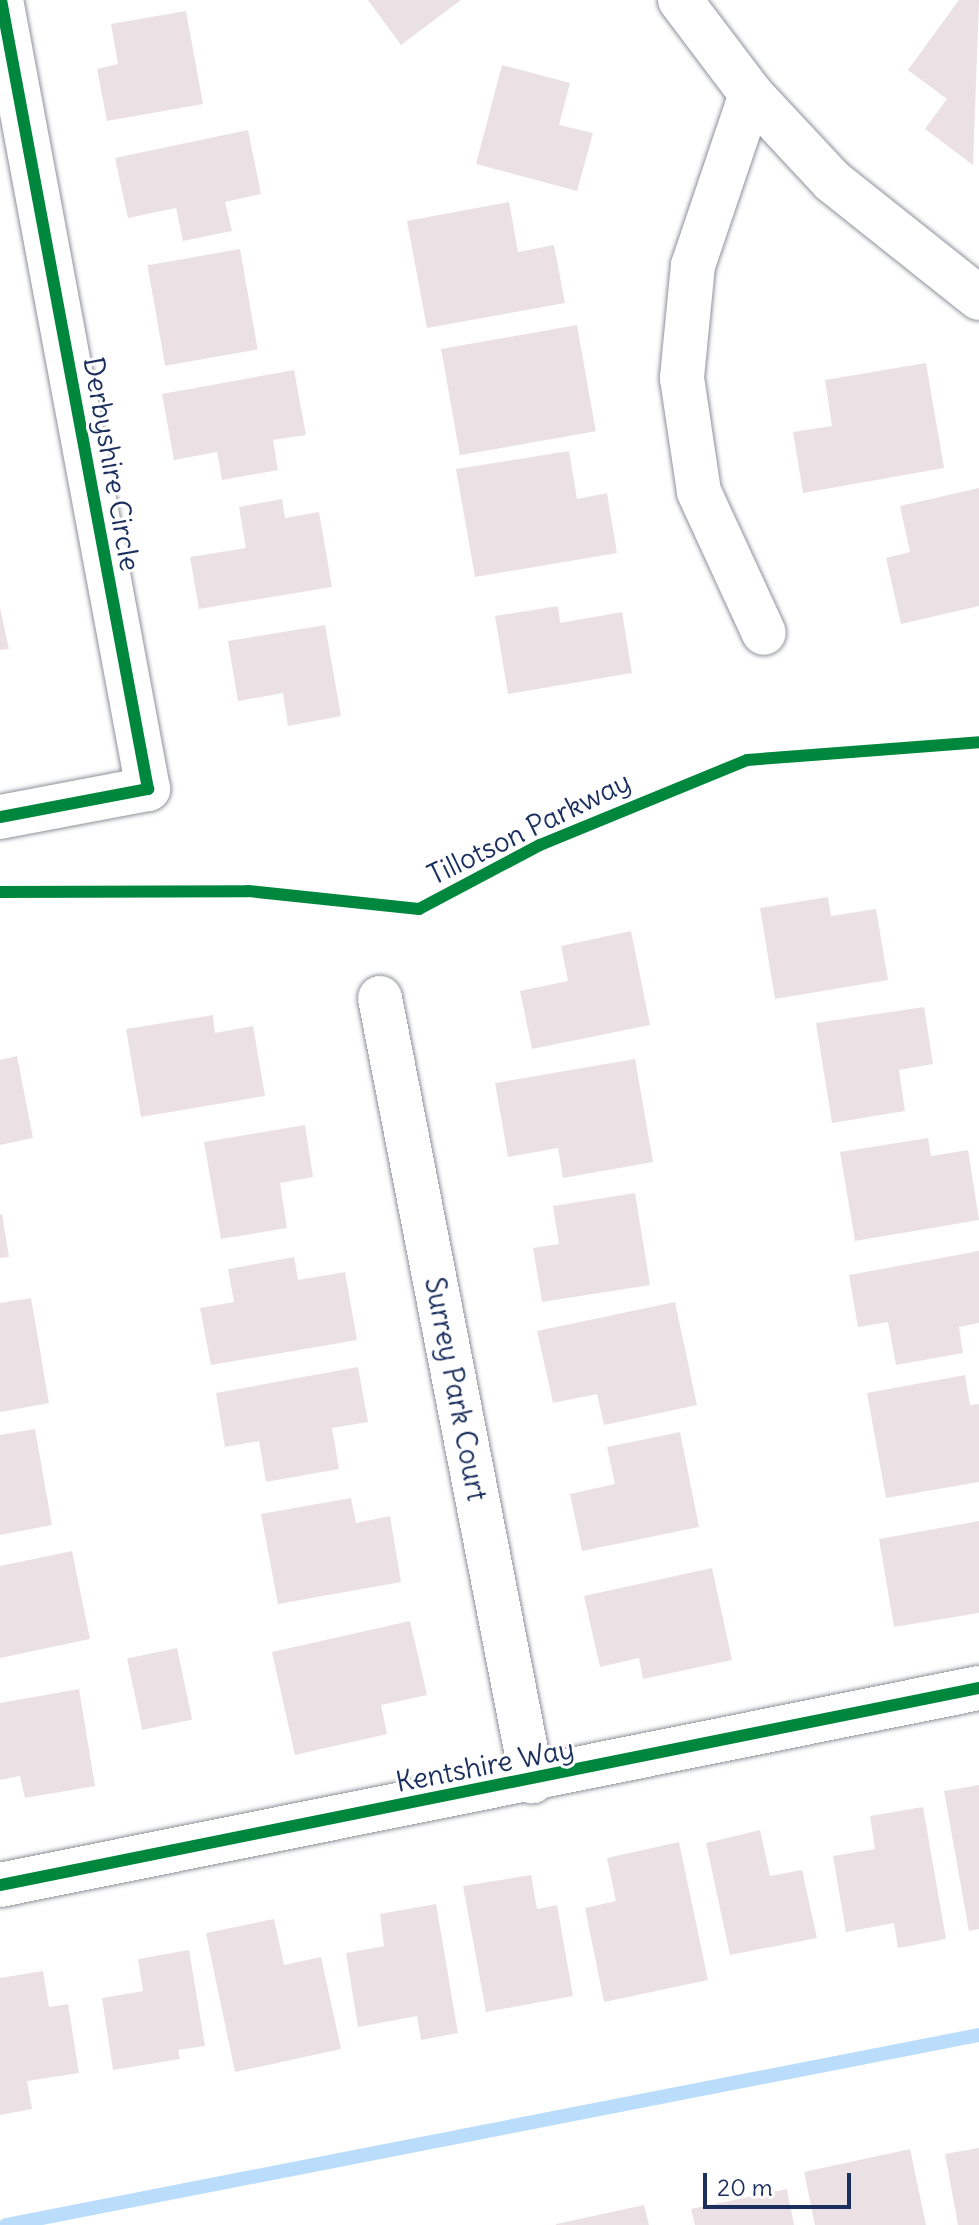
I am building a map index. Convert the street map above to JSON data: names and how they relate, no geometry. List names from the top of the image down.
{
  "streets": {
    "street": ["Derbyshire Circle", "Surrey Park Court", "Kentshire Way"],
    "cycle path": ["Tillotson Parkway"]
  },
  "crossings": [
    ["Surrey Park Court", "Kentshire Way"]
  ],
  "scale_bar": "20 m"
}
